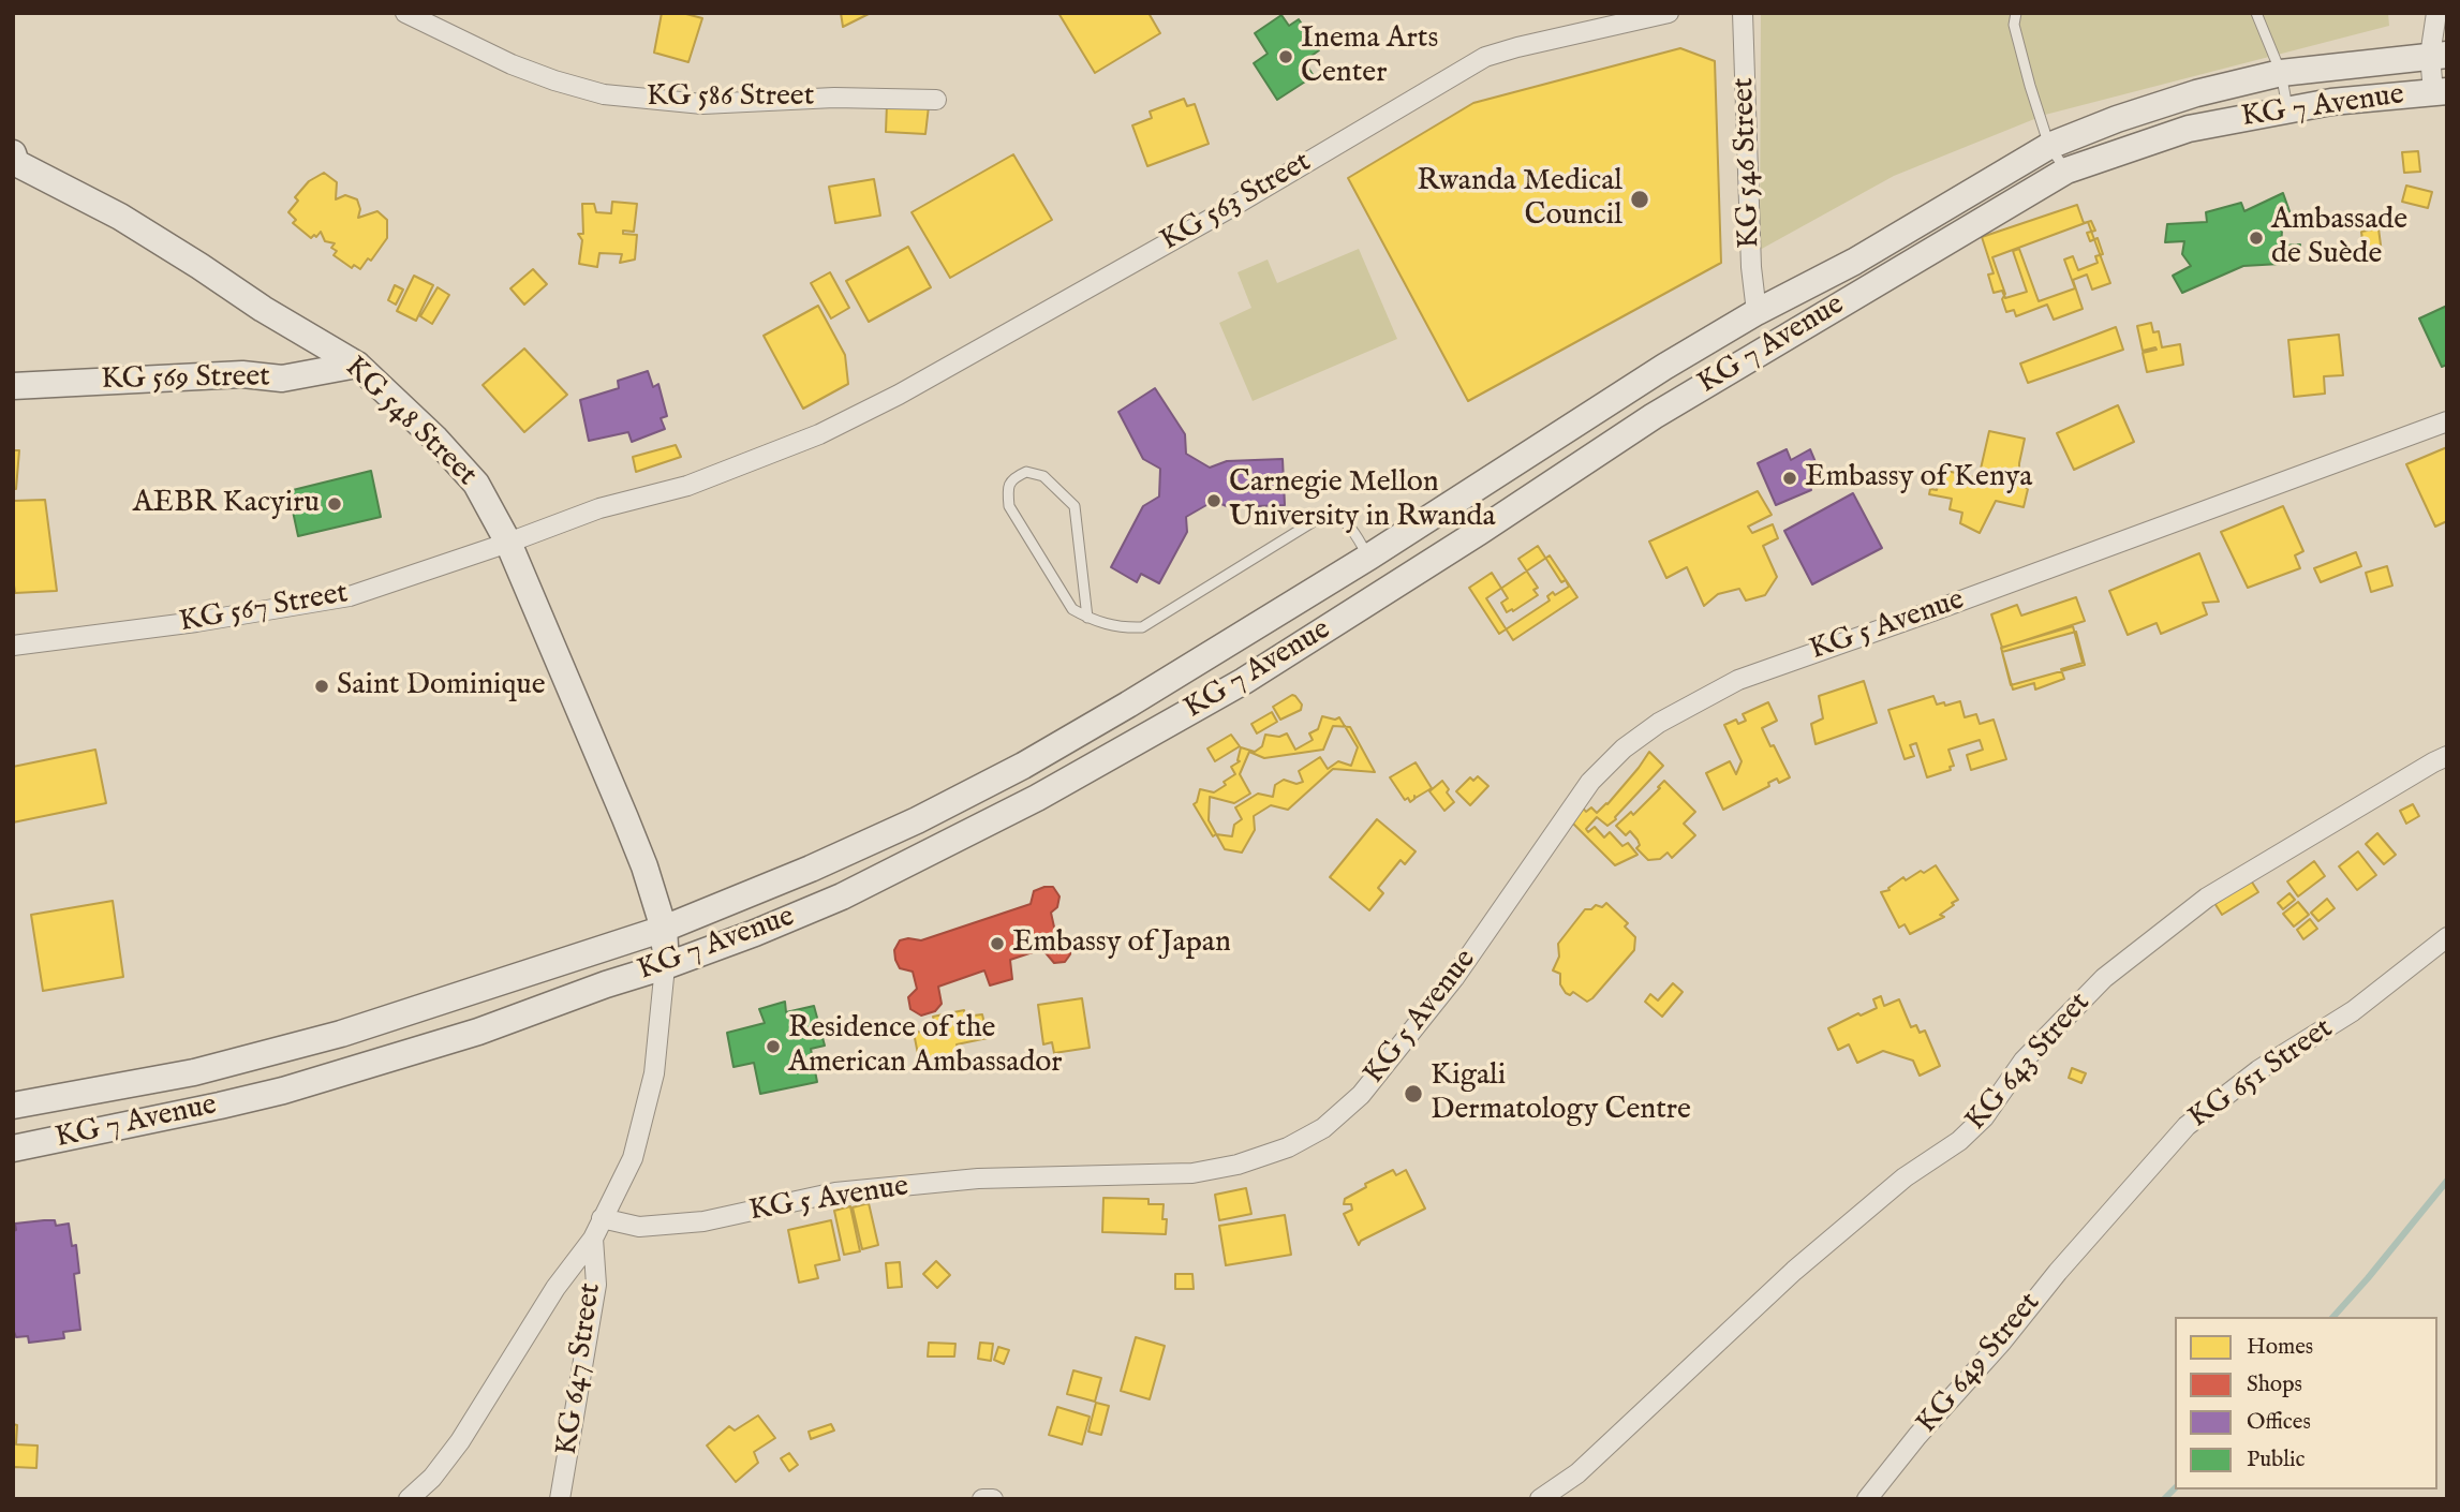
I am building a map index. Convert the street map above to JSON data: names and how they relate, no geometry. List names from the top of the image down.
{
  "streets": {
    "main road": ["KG 7 Avenue", "KG 569 Street", "KG 548 Street"],
    "street": [
      "KG 586 Street",
      "KG 546 Street",
      "KG 563 Street",
      "KG 567 Street",
      "KG 5 Avenue",
      "KG 643 Street",
      "KG 651 Street",
      "KG 649 Street",
      "KG 647 Street"
    ]
  },
  "crossings": [
    ["KG 7 Avenue", "KG 546 Street"],
    ["KG 7 Avenue", "KG 548 Street"],
    ["KG 563 Street", "KG 548 Street"],
    ["KG 563 Street", "KG 567 Street"],
    ["KG 569 Street", "KG 548 Street"],
    ["KG 548 Street", "KG 567 Street"],
    ["KG 651 Street", "KG 649 Street"]
  ],
  "places": [
    "Inema Arts Center",
    "Rwanda Medical Council",
    "Ambassade de Suède",
    "Embassy of Kenya",
    "Carnegie Mellon University in Rwanda",
    "AEBR Kacyiru",
    "Saint Dominique",
    "Embassy of Japan",
    "Residence of the American Ambassador",
    "Kigali Dermatology Centre"
  ],
  "legend": [
    "Homes",
    "Shops",
    "Offices",
    "Public"
  ]
}
